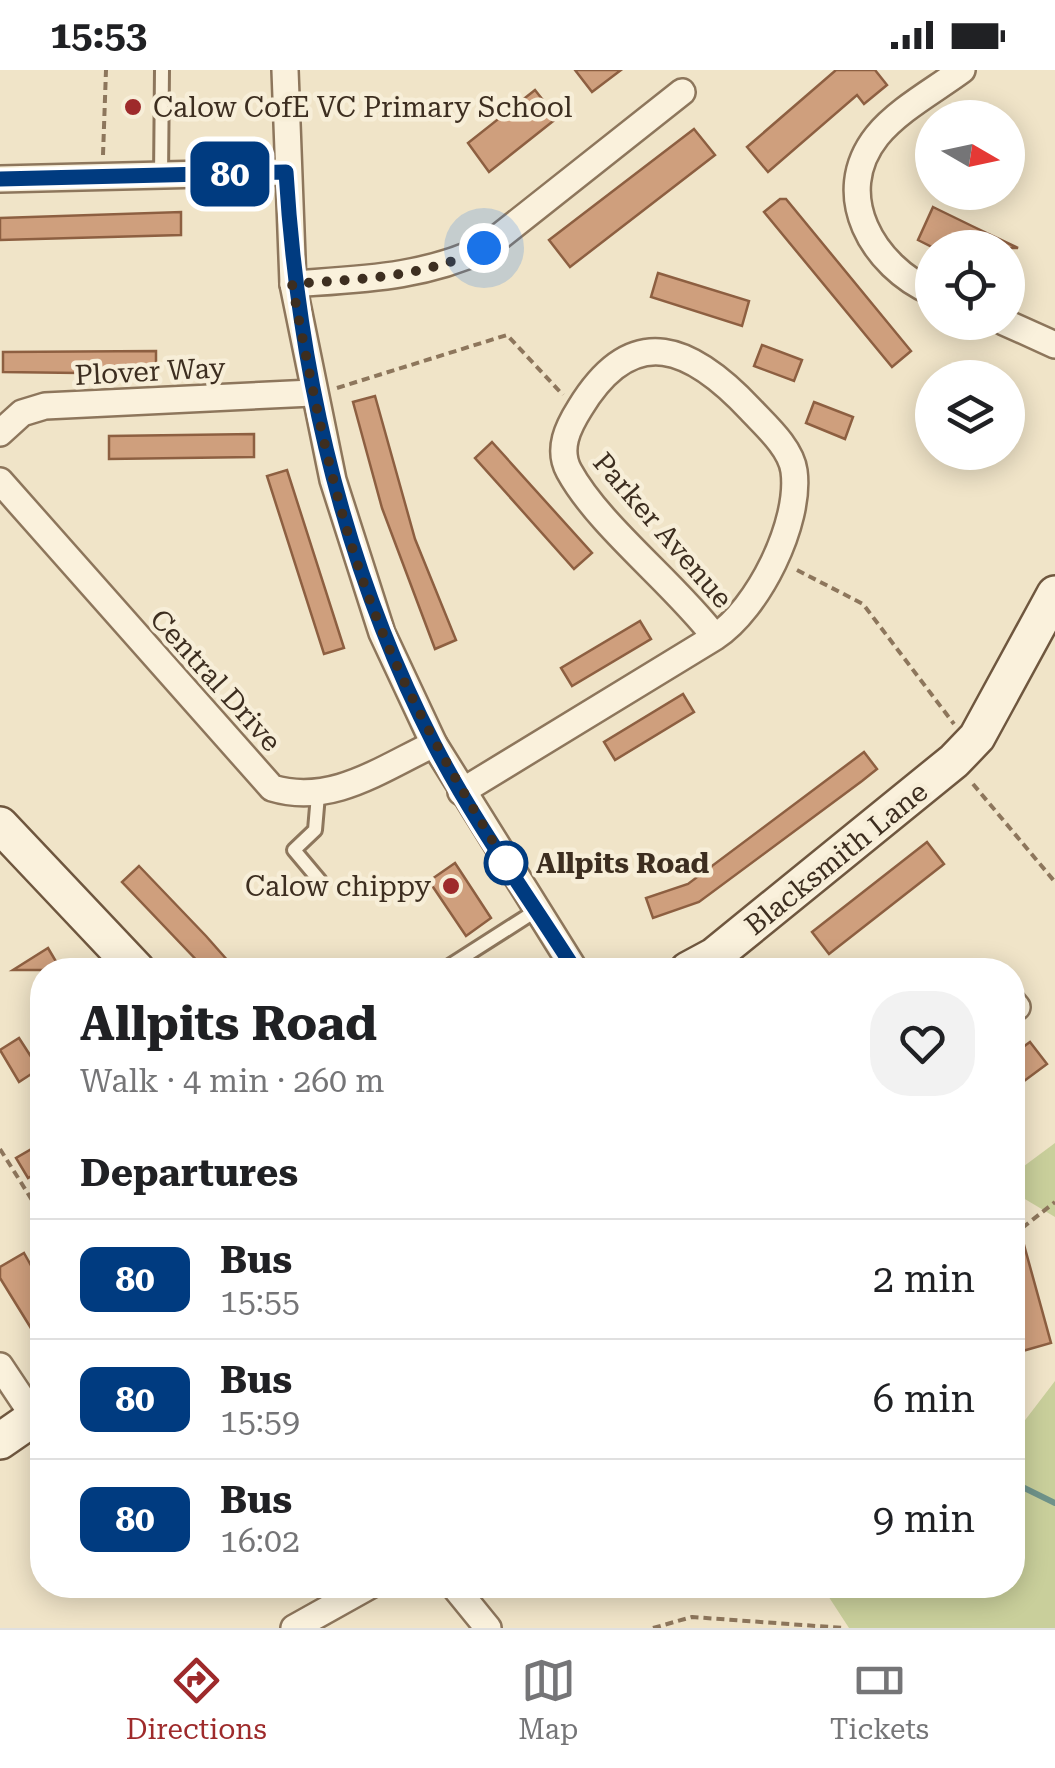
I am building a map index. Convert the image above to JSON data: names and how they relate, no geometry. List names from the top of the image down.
{
  "streets": {
    "street": [
      "Plover Way",
      "Parker Avenue",
      "Central Drive",
      "Blacksmith Lane"
    ]
  },
  "places": ["Calow CofE VC Primary School", "Allpits Road", "Calow chippy"],
  "lines": ["bus line 80"],
  "north": "right",
  "page": {
    "status": "15:53",
    "on_map": "80",
    "heading": [
      ["Allpits Road", "Walk · 4 min · 260 m"],
      "Departures"
    ],
    "list": [
      {
        "mark": "80",
        "name": "Bus",
        "note": "15:55",
        "value": "2 min"
      },
      {
        "mark": "80",
        "name": "Bus",
        "note": "15:59",
        "value": "6 min"
      },
      {
        "mark": "80",
        "name": "Bus",
        "note": "16:02",
        "value": "9 min"
      }
    ],
    "tabs": ["Directions", "Map", "Tickets"]
  }
}
